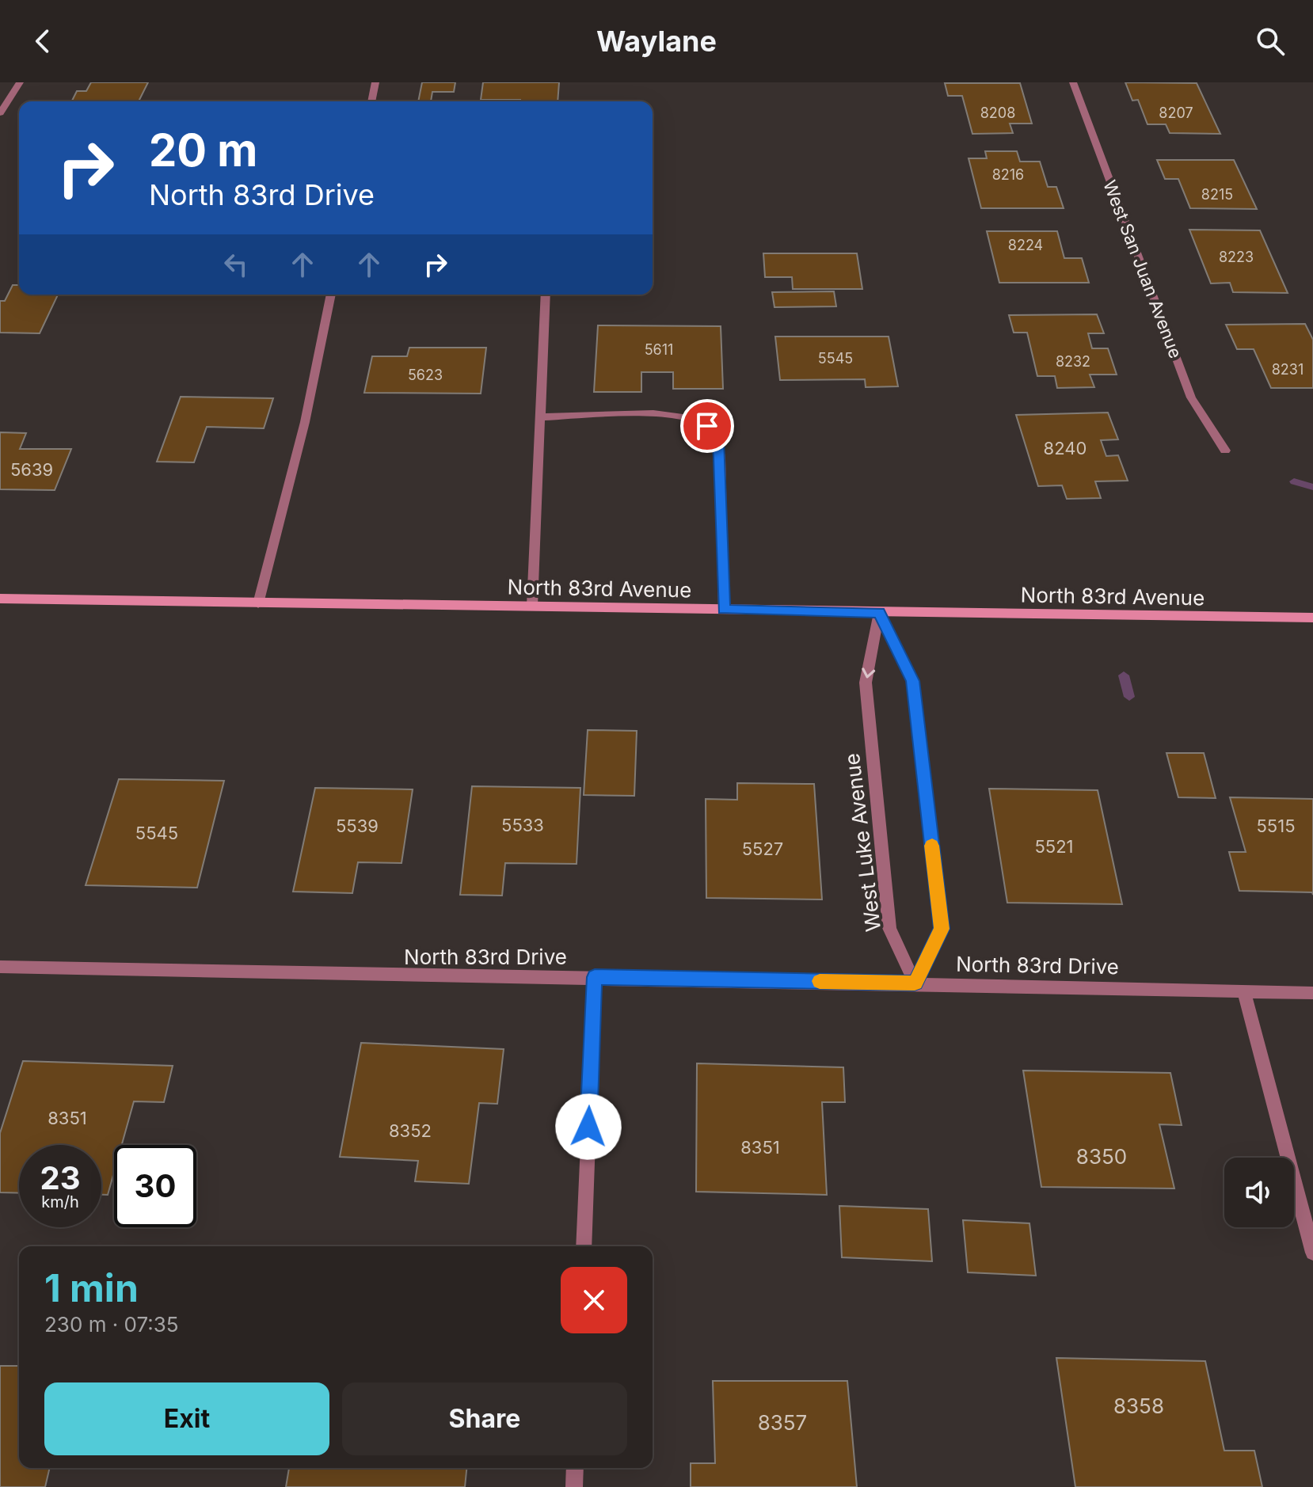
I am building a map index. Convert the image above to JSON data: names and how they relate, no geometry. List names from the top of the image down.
{
  "streets": {
    "main road": ["North 83rd Avenue"],
    "street": ["West San Juan Avenue", "West Luke Avenue", "North 83rd Drive"]
  },
  "crossings": [
    ["North 83rd Avenue", "West Luke Avenue"],
    ["West Luke Avenue", "North 83rd Drive"]
  ],
  "house_numbers": [
    "8208",
    "8207",
    "8216",
    "8215",
    "8224",
    "8223",
    "5611",
    "5545",
    "8232",
    "8231",
    "5623",
    "8240",
    "5639",
    "5533",
    "5539",
    "5515",
    "5545",
    "5521",
    "5527",
    "8351",
    "8352",
    "8351",
    "8350",
    "8358",
    "8357"
  ],
  "page": {
    "header": "Waylane",
    "turn": ["20 m", "North 83rd Drive"],
    "speed": "23 km/h",
    "limit": "30",
    "heading": ["1 min", "230 m · 07:35"],
    "buttons": ["Exit", "Share"]
  }
}
